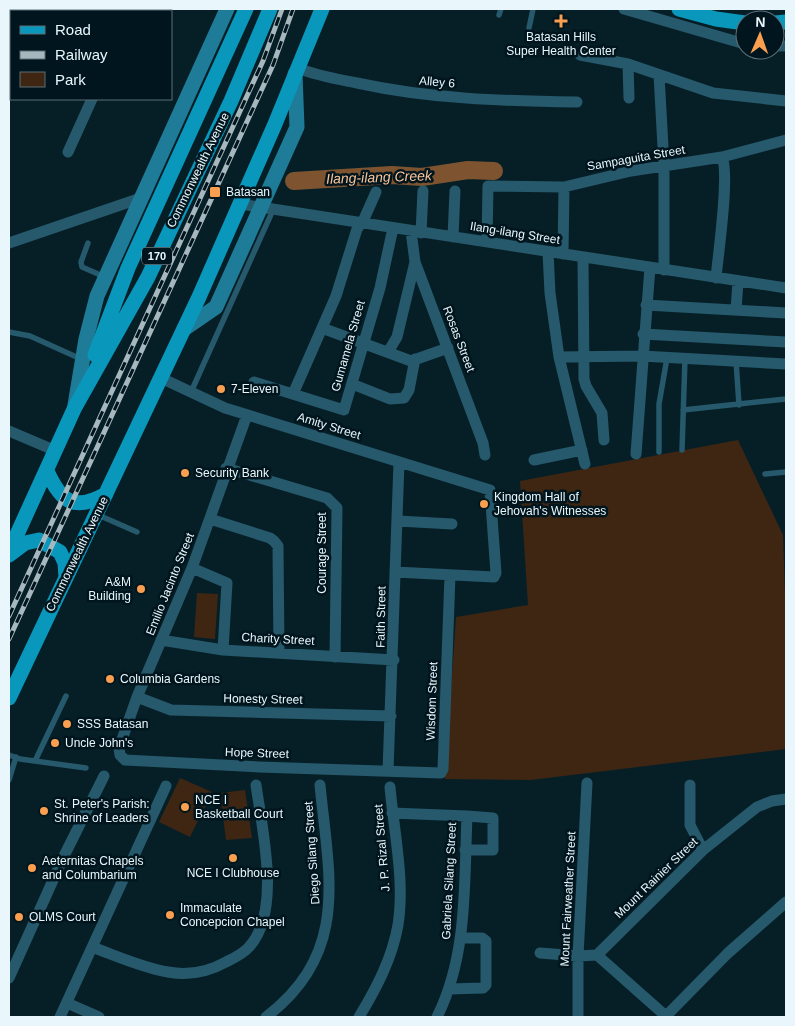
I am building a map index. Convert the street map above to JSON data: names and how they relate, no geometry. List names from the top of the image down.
{
  "streets": {
    "main road": ["Commonwealth Avenue", "170"],
    "street": [
      "Alley 6",
      "Sampaguita Street",
      "Ilang-ilang Street",
      "Rosas Street",
      "Gumamela Street",
      "Amity Street",
      "Courage Street",
      "Emilio Jacinto Street",
      "Faith Street",
      "Charity Street",
      "Honesty Street",
      "Wisdom Street",
      "Hope Street",
      "J. P. Rizal Street",
      "Diego Silang Street",
      "Mount Rainier Street",
      "Gabriela Silang Street",
      "Mount Fairweather Street"
    ]
  },
  "crossings": [
    ["Alley 6", "Commonwealth Avenue"],
    ["Sampaguita Street", "Ilang-ilang Street"],
    ["Commonwealth Avenue", "Ilang-ilang Street"],
    ["Commonwealth Avenue", "Amity Street"],
    ["Ilang-ilang Street", "Rosas Street"],
    ["Ilang-ilang Street", "Gumamela Street"],
    ["Amity Street", "Emilio Jacinto Street"],
    ["Amity Street", "Faith Street"],
    ["Amity Street", "Wisdom Street"],
    ["Courage Street", "Emilio Jacinto Street"],
    ["Courage Street", "Charity Street"],
    ["Emilio Jacinto Street", "Charity Street"],
    ["Emilio Jacinto Street", "Honesty Street"],
    ["Emilio Jacinto Street", "Hope Street"],
    ["Faith Street", "Charity Street"],
    ["Faith Street", "Honesty Street"],
    ["Faith Street", "Wisdom Street"],
    ["Faith Street", "Hope Street"],
    ["Wisdom Street", "Hope Street"],
    ["J. P. Rizal Street", "Gabriela Silang Street"]
  ],
  "water": ["Ilang-ilang Creek"],
  "places": {
    "health": ["Batasan Hills Super Health Center"],
    "transit": ["Batasan"],
    "other": [
      "7-Eleven",
      "Security Bank",
      "Kingdom Hall of Jehovah's Witnesses",
      "A&M Building",
      "Columbia Gardens",
      "SSS Batasan",
      "Uncle John's",
      "NCE I Basketball Court",
      "St. Peter's Parish: Shrine of Leaders",
      "NCE I Clubhouse",
      "Aeternitas Chapels and Columbarium",
      "Immaculate Concepcion Chapel",
      "OLMS Court"
    ]
  },
  "legend": ["Road", "Railway", "Park"],
  "north": "top"
}
